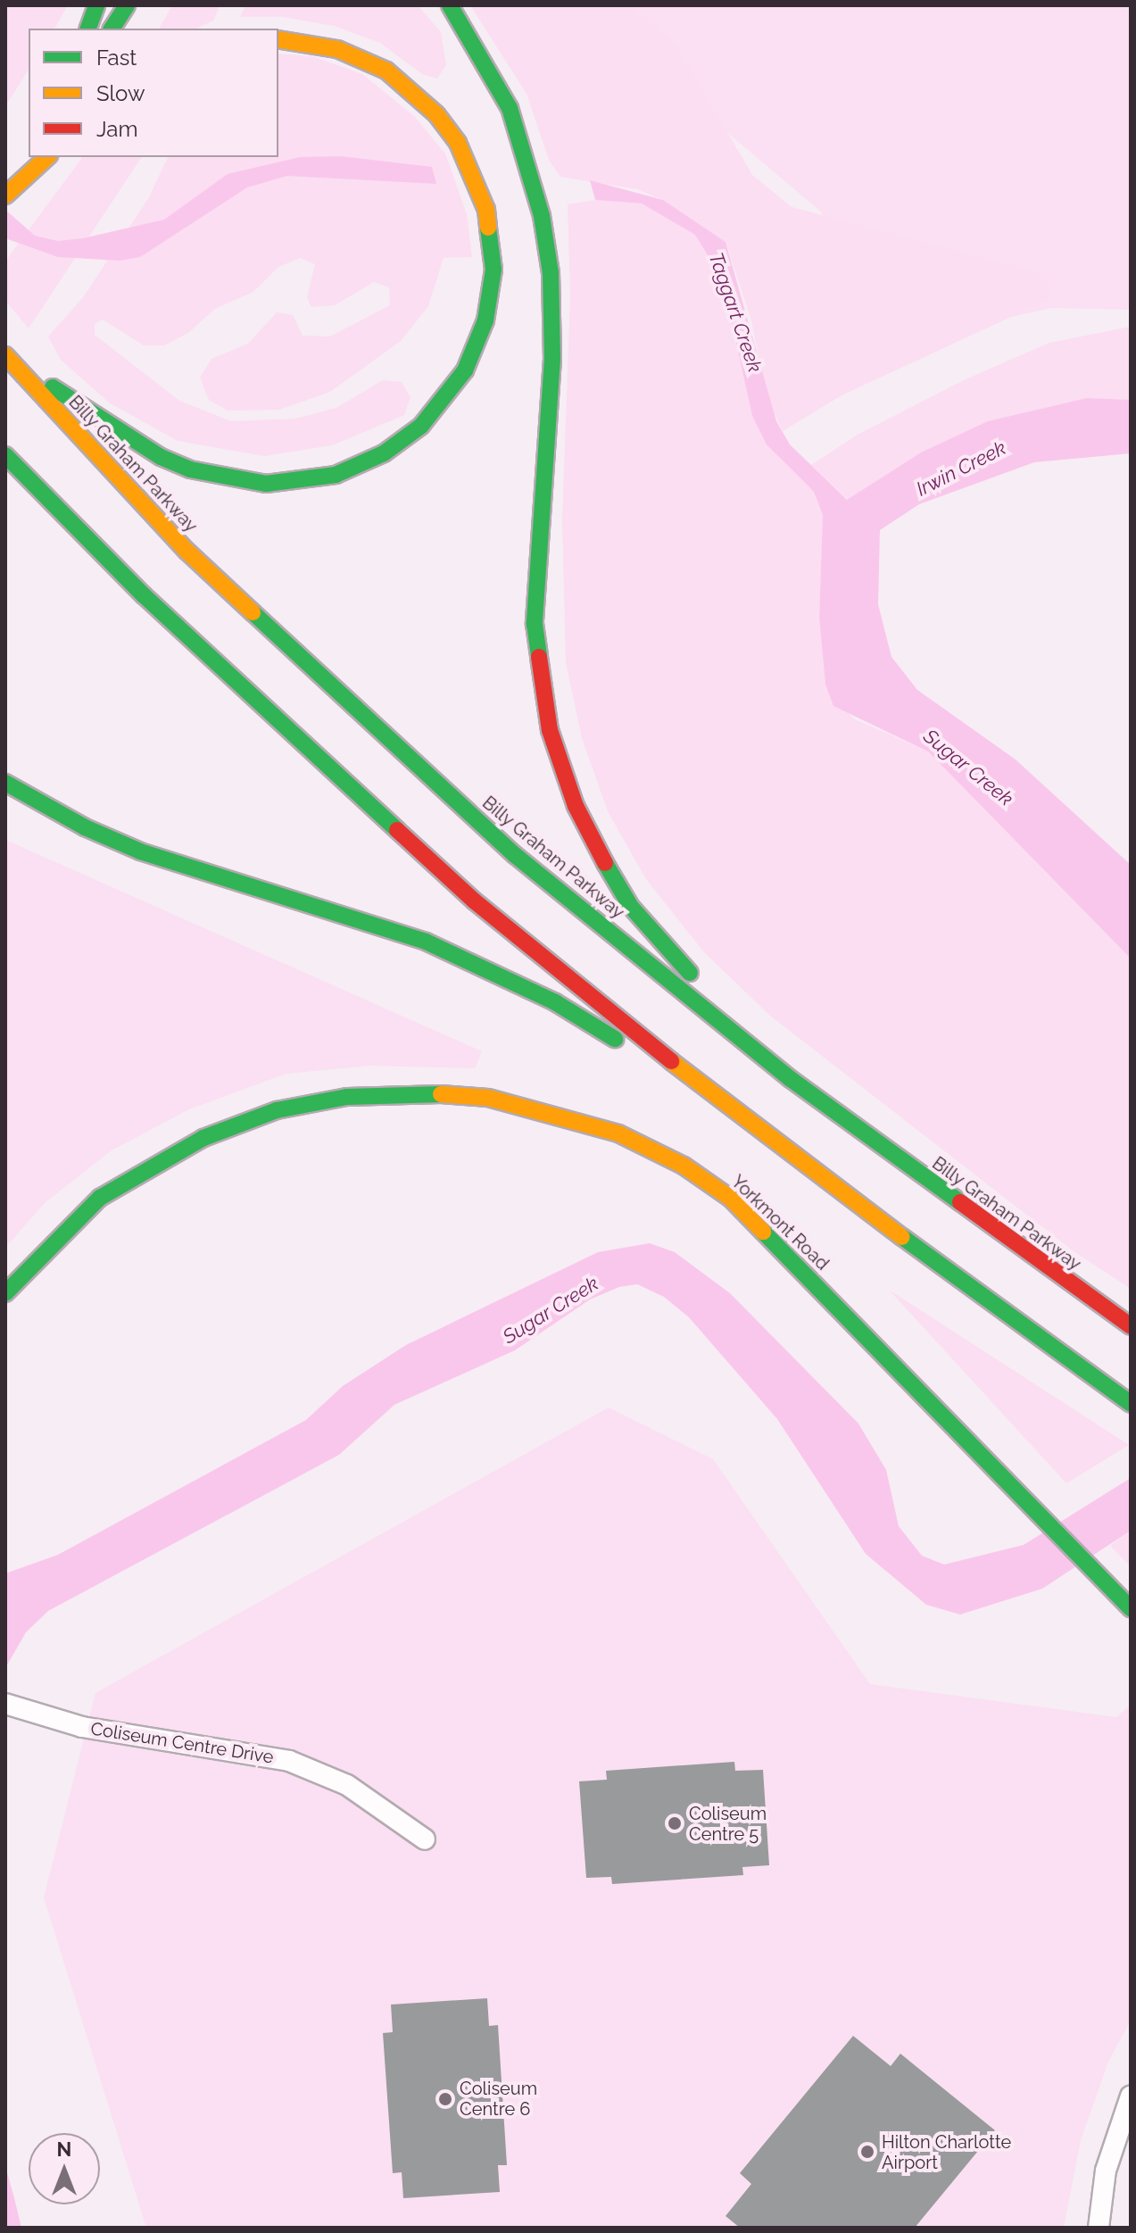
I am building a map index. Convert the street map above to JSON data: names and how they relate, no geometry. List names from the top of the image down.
{
  "streets": {
    "main road": ["Billy Graham Parkway", "Yorkmont Road"],
    "street": ["Coliseum Centre Drive"]
  },
  "water": ["Taggart Creek", "Irwin Creek", "Sugar Creek"],
  "places": ["Coliseum Centre 5", "Coliseum Centre 6", "Hilton Charlotte Airport"],
  "legend": ["Fast", "Slow", "Jam"],
  "north": "top"
}
